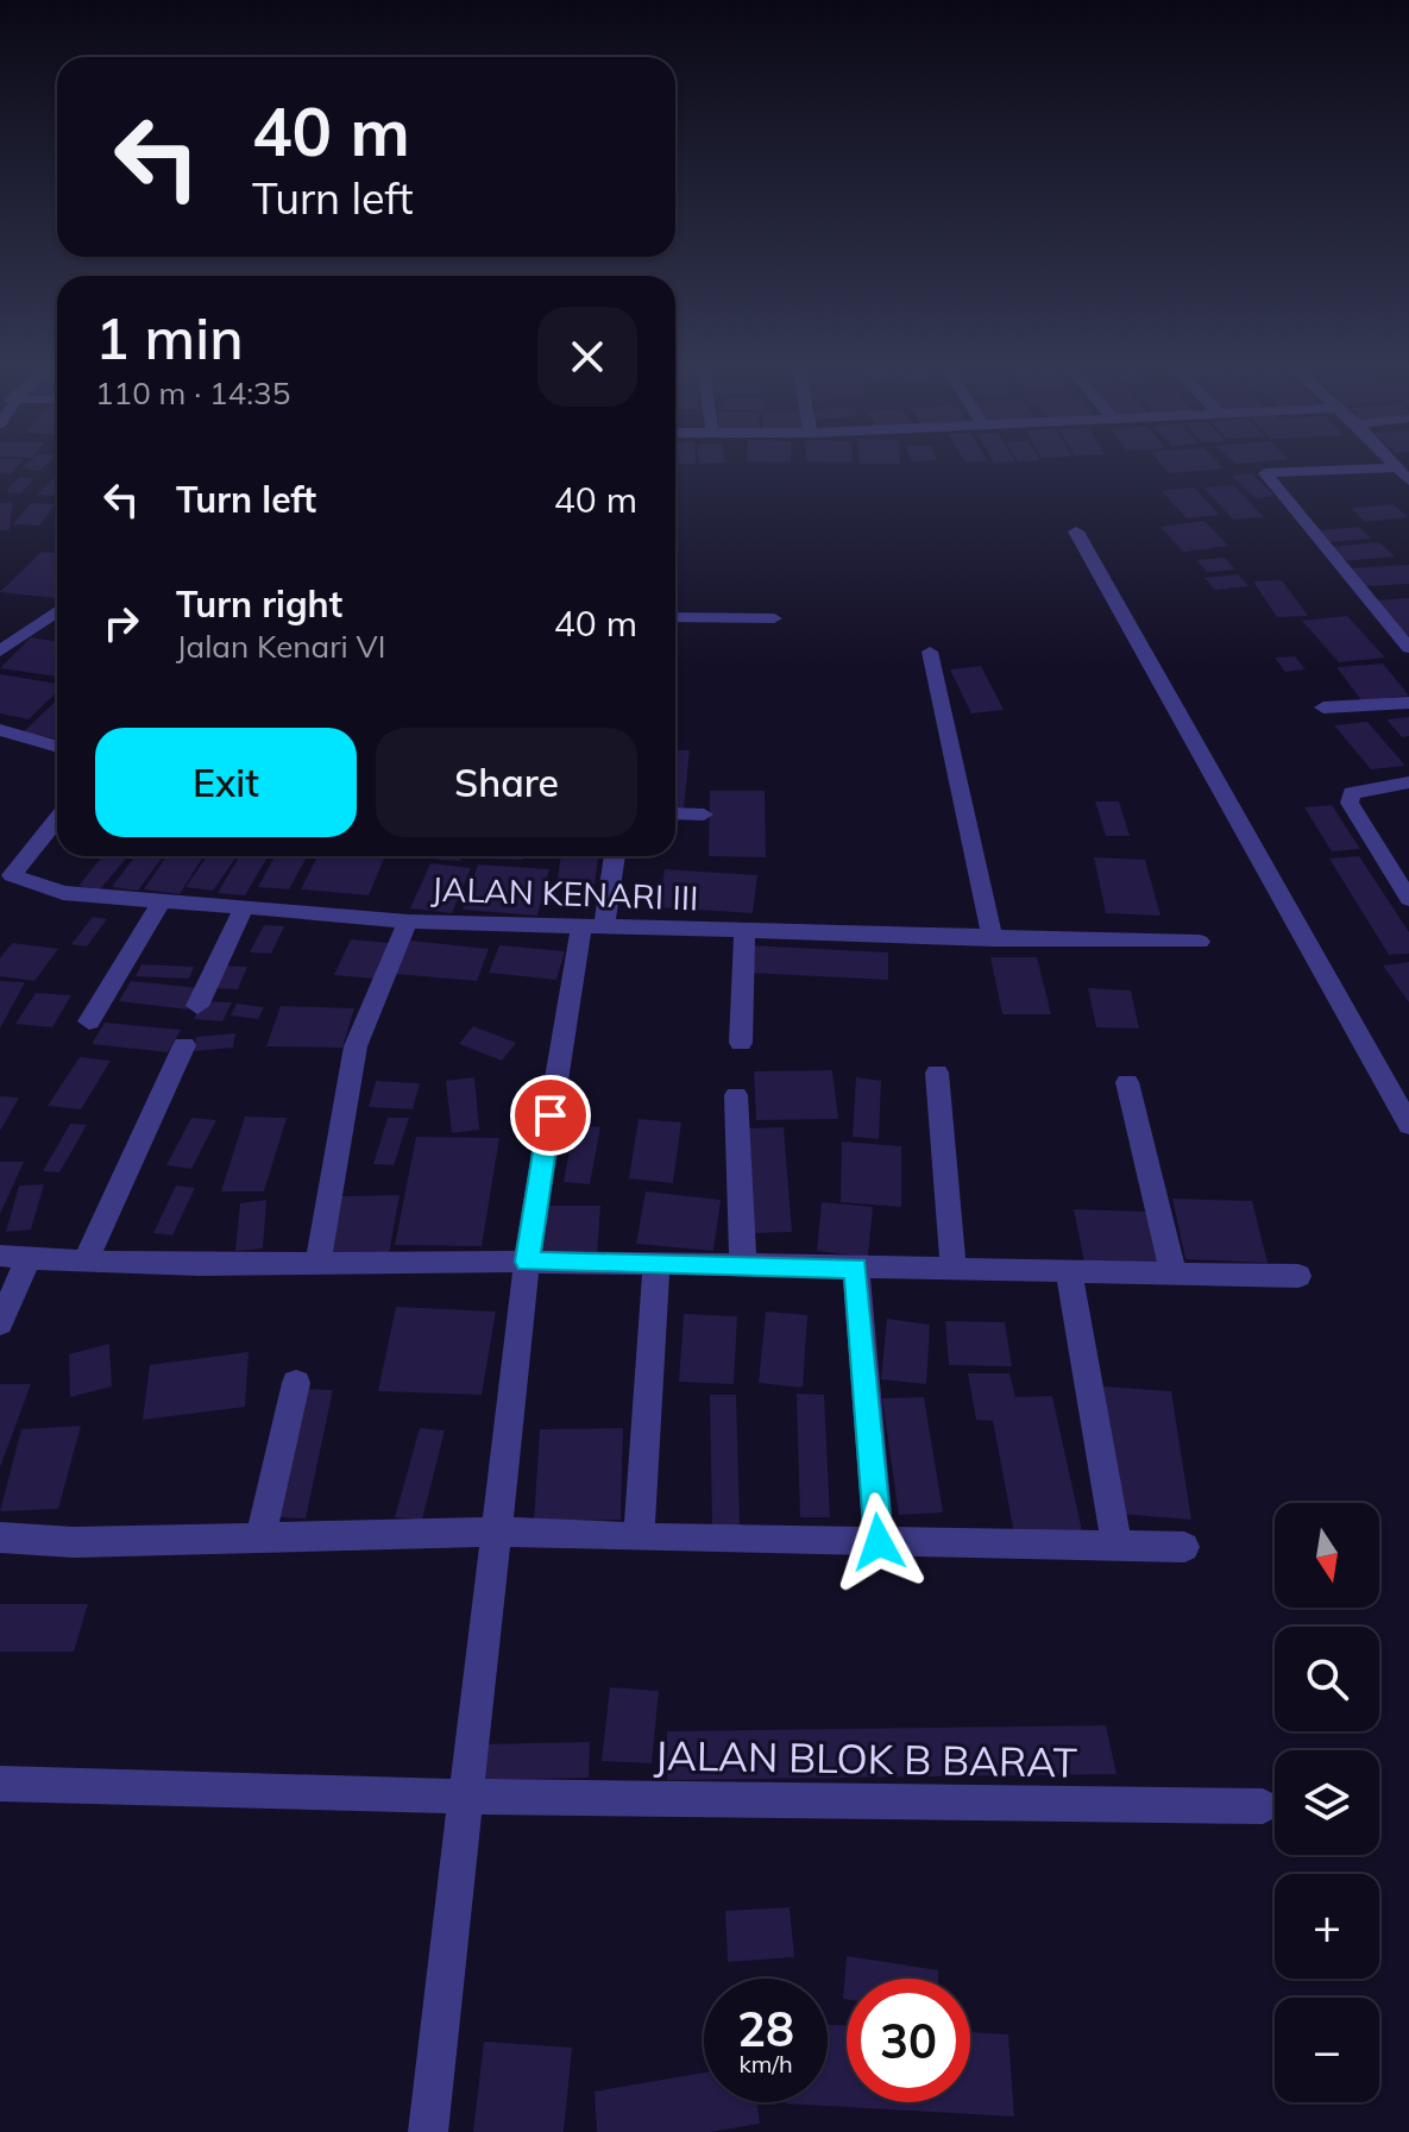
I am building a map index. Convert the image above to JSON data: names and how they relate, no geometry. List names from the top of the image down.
{
  "streets": {
    "street": ["JALAN KENARI III", "JALAN BLOK B BARAT"]
  },
  "north": "bottom",
  "page": {
    "turn": ["40 m", "Turn left"],
    "heading": ["1 min", "110 m · 14:35"],
    "list": [
      {
        "name": "Turn left",
        "value": "40 m"
      },
      {
        "name": "Turn right",
        "note": "Jalan Kenari VI",
        "value": "40 m"
      }
    ],
    "buttons": ["Exit", "Share"],
    "map_buttons": ["+", "−"],
    "speed": "28 km/h",
    "limit": "30"
  }
}
